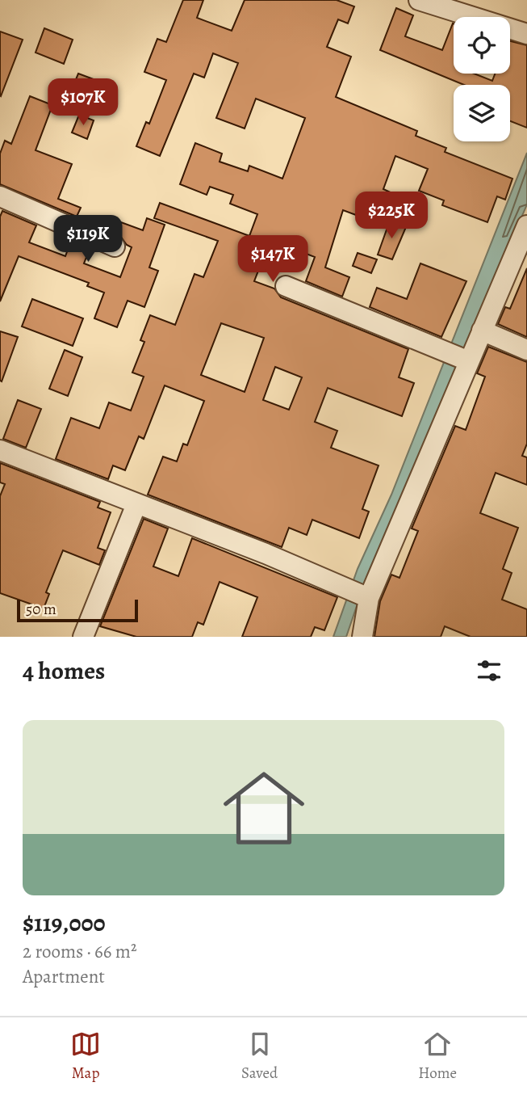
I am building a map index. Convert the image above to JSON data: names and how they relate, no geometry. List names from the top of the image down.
{
  "scale_bar": "50 m",
  "page": {
    "price": [
      "$107K",
      "$225K",
      "$119K",
      "$147K"
    ],
    "scale": "50 m",
    "heading": "4 homes",
    "list": [
      {
        "name": "$119,000",
        "note": "2 rooms · 66 m² · Apartment"
      }
    ],
    "tabs": ["Map", "Saved", "Home"]
  }
}
